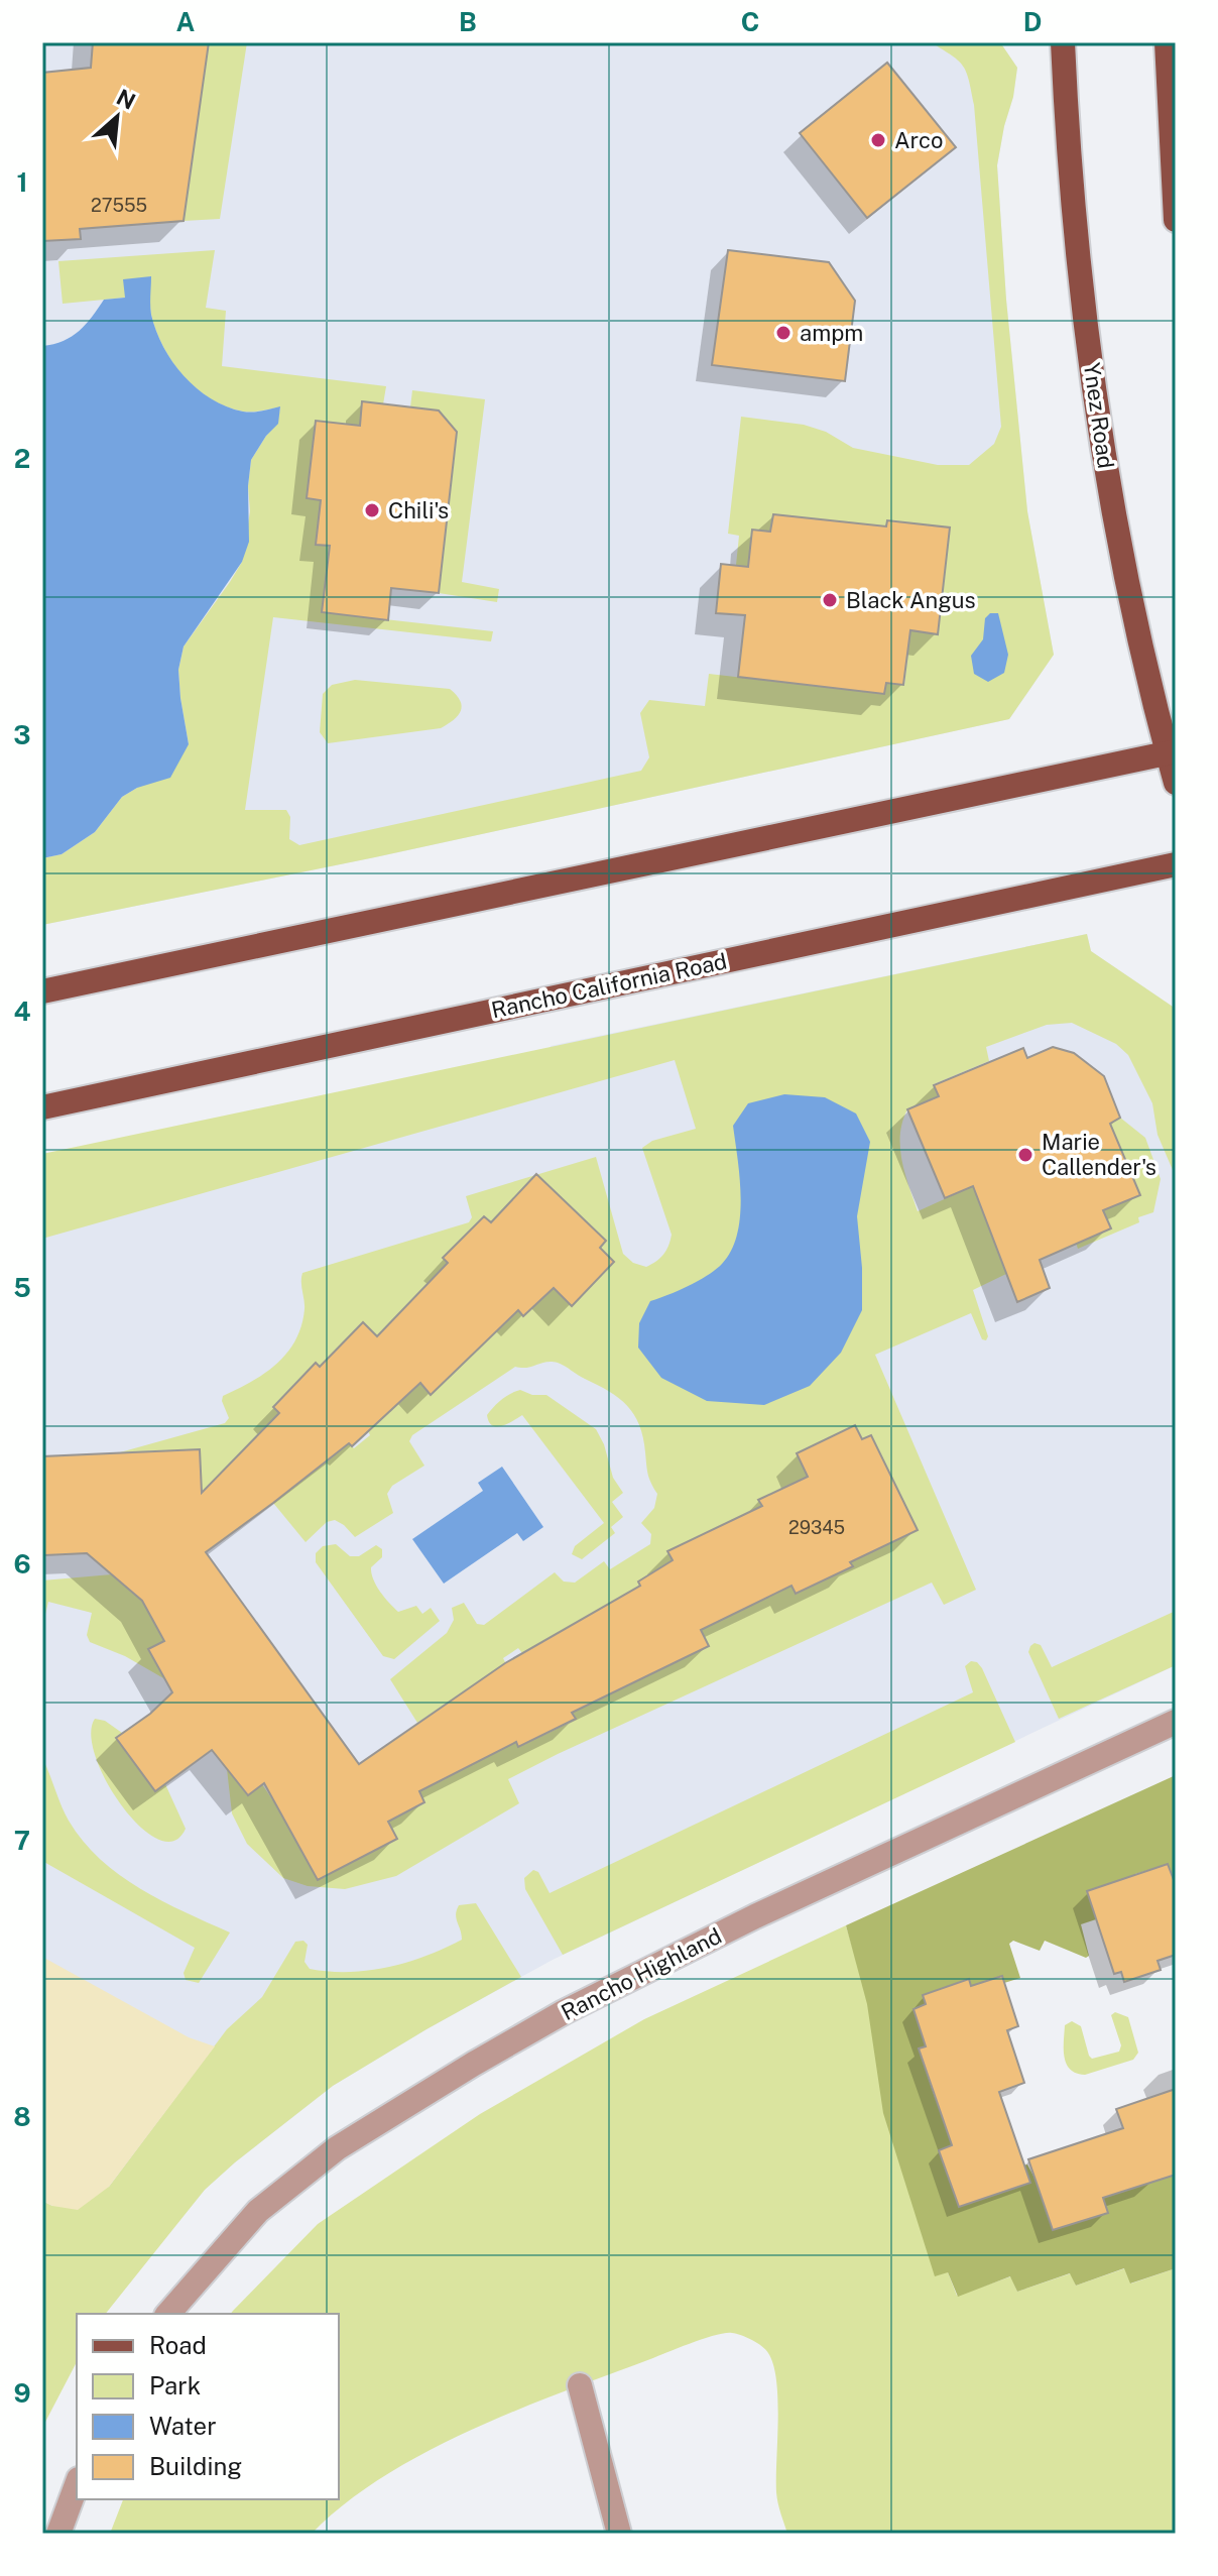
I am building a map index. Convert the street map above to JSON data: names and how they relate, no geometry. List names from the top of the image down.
{
  "streets": {
    "main road": ["Ynez Road", "Rancho California Road"],
    "street": ["Rancho Highland"]
  },
  "places": [
    "Arco",
    "ampm",
    "Chili's",
    "Black Angus",
    "Marie Callender's"
  ],
  "house_numbers": ["27555", "29345"],
  "legend": [
    "Road",
    "Park",
    "Water",
    "Building"
  ],
  "north": "top right",
  "grid": {
    "columns": [
      "A",
      "B",
      "C",
      "D"
    ],
    "rows": [
      "1",
      "2",
      "3",
      "4",
      "5",
      "6",
      "7",
      "8",
      "9"
    ]
  }
}
